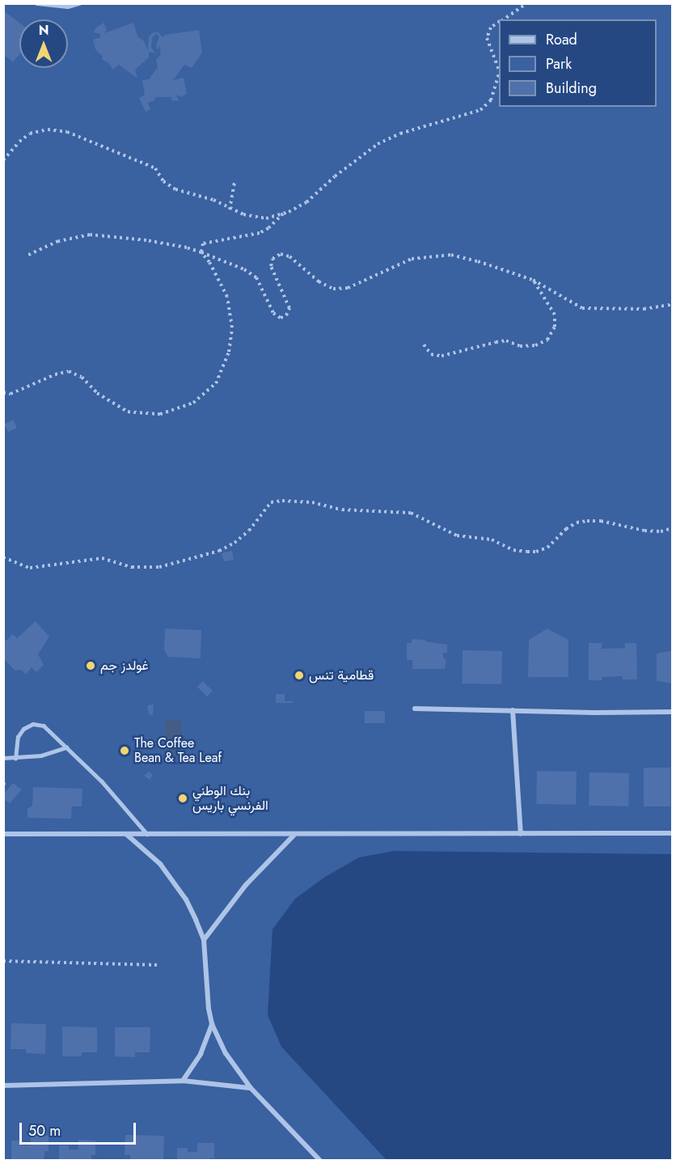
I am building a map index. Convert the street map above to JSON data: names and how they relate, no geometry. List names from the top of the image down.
{
  "places": [
    "غولدز جم",
    "قطامية تنس",
    "The Coffee Bean & Tea Leaf",
    "بنك الوطني الفرنسي باريس"
  ],
  "legend": ["Road", "Park", "Building"],
  "scale_bar": "50 m",
  "north": "top"
}
